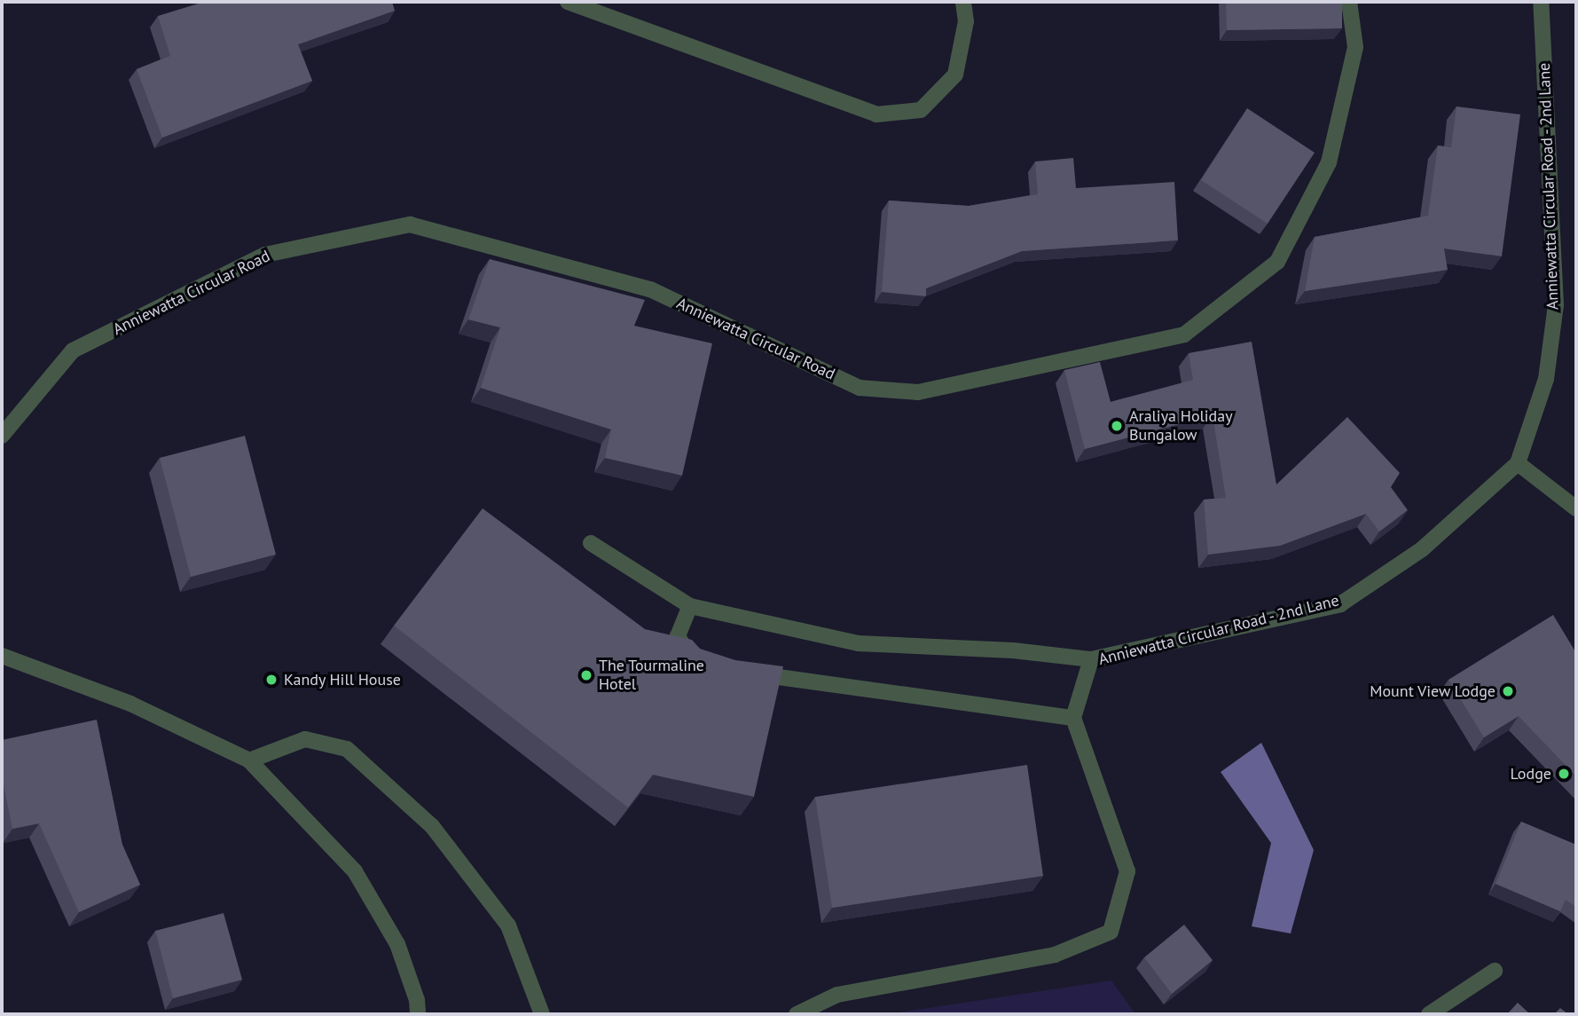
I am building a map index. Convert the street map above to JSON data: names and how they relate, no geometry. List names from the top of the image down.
{
  "streets": {
    "street": ["Anniewatta Circular Road - 2nd Lane", "Anniewatta Circular Road"]
  },
  "places": [
    "Araliya Holiday Bungalow",
    "The Tourmaline Hotel",
    "Kandy Hill House",
    "Mount View Lodge",
    "Lodge"
  ]
}
